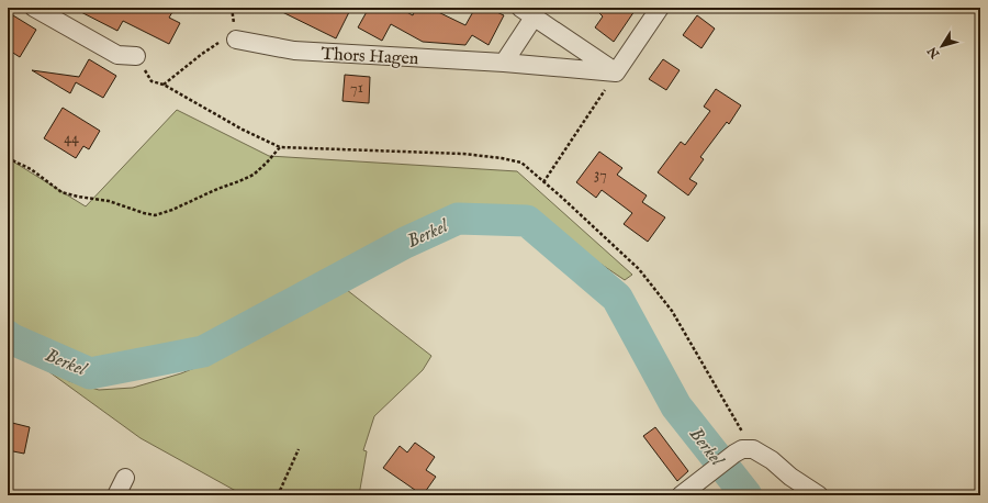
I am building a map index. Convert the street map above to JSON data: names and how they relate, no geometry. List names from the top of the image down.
{
  "streets": {
    "street": ["Thors Hagen"]
  },
  "water": ["Berkel"],
  "house_numbers": ["71", "44", "37"],
  "north": "bottom left"
}
